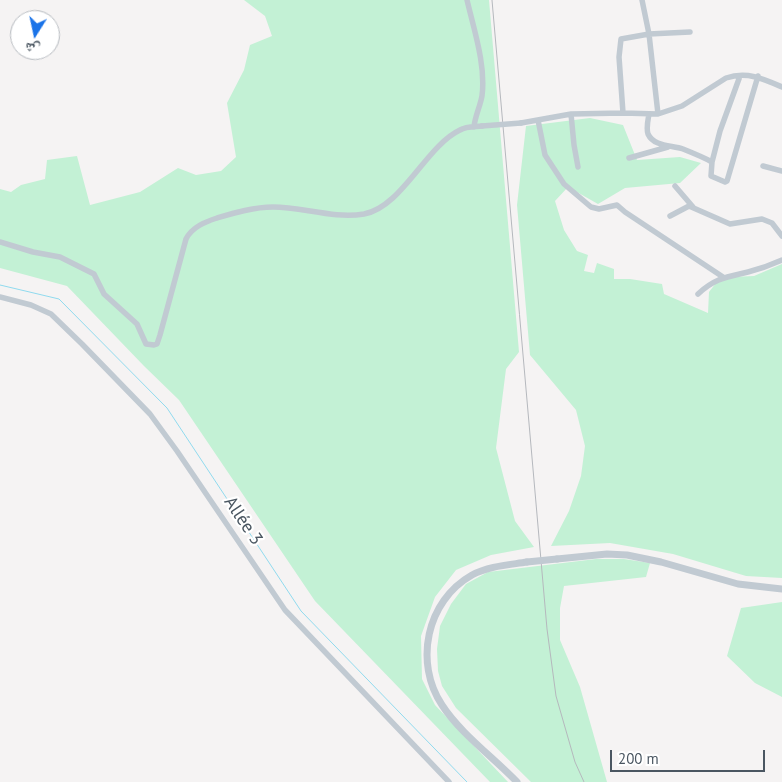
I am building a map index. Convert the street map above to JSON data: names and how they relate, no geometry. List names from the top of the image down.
{
  "streets": {
    "street": ["Allée 3"]
  },
  "scale_bar": "200 m",
  "north": "bottom"
}
